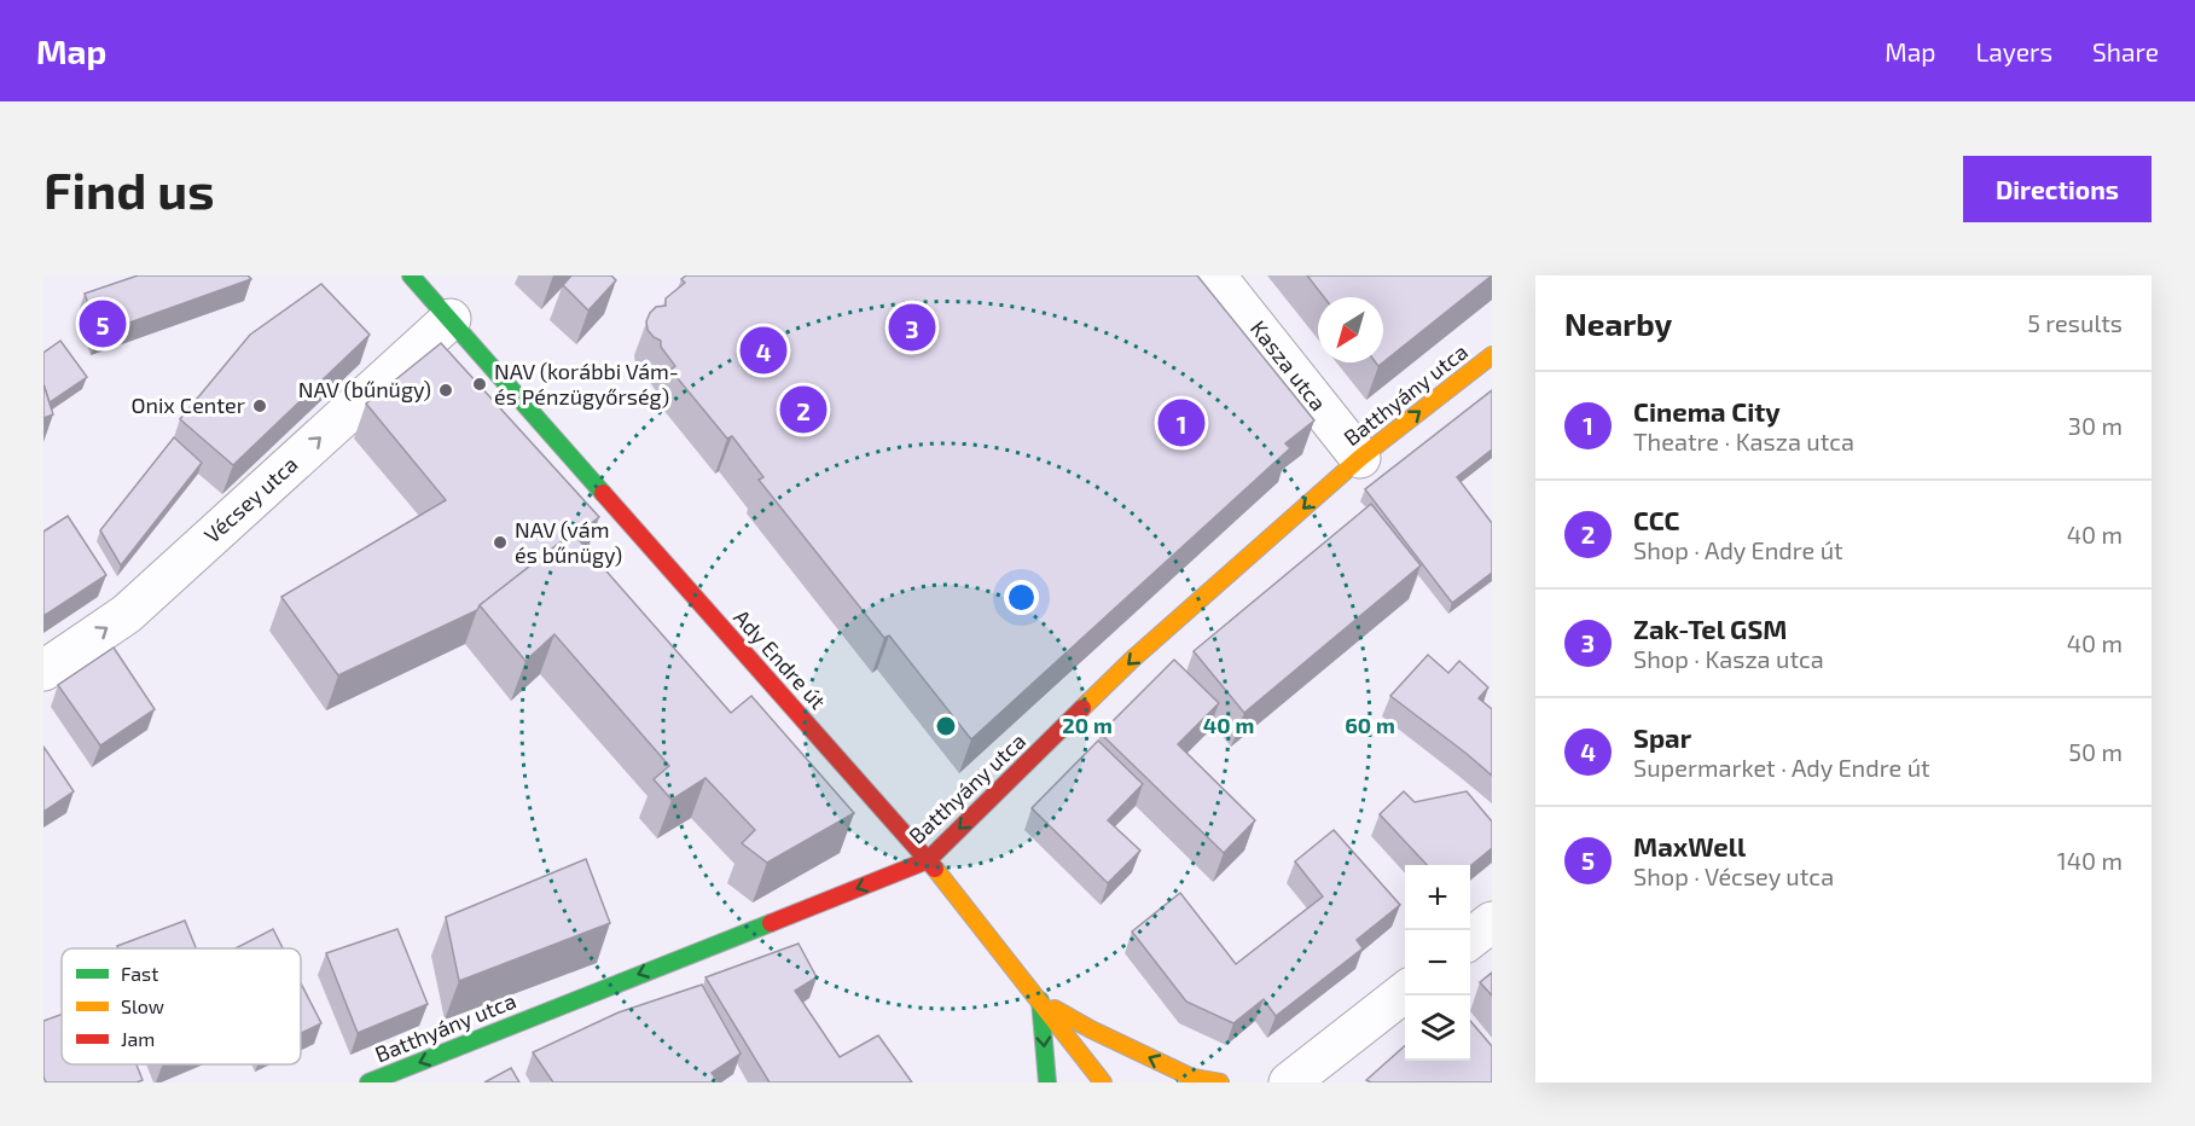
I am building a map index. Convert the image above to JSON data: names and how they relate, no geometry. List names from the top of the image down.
{
  "streets": {
    "street": [
      "Kasza utca",
      "Batthyány utca",
      "Vécsey utca",
      "Ady Endre út"
    ]
  },
  "crossings": [
    ["Kasza utca", "Batthyány utca"],
    ["Batthyány utca", "Ady Endre út"],
    ["Vécsey utca", "Ady Endre út"]
  ],
  "one_way": ["Vécsey utca"],
  "places": [
    "NAV (korábbi Vám- és Pénzügyőrség)",
    "NAV (bűnügy)",
    "Onix Center",
    "NAV (vám és bűnügy)"
  ],
  "legend": ["Fast", "Slow", "Jam"],
  "north": "bottom left",
  "page": {
    "header": "Map",
    "nav": ["Map", "Layers", "Share"],
    "buttons": "Directions",
    "title": "Find us",
    "heading": ["Nearby", "5 results"],
    "pins": [
      "5",
      "3",
      "4",
      "2",
      "1"
    ],
    "list": [
      {
        "mark": "1",
        "name": "Cinema City",
        "note": "Theatre · Kasza utca",
        "value": "30 m"
      },
      {
        "mark": "2",
        "name": "CCC",
        "note": "Shop · Ady Endre út",
        "value": "40 m"
      },
      {
        "mark": "3",
        "name": "Zak-Tel GSM",
        "note": "Shop · Kasza utca",
        "value": "40 m"
      },
      {
        "mark": "4",
        "name": "Spar",
        "note": "Supermarket · Ady Endre út",
        "value": "50 m"
      },
      {
        "mark": "5",
        "name": "MaxWell",
        "note": "Shop · Vécsey utca",
        "value": "140 m"
      }
    ],
    "map_buttons": ["+", "−"]
  },
  "rings": ["20 m", "40 m", "60 m"]
}
